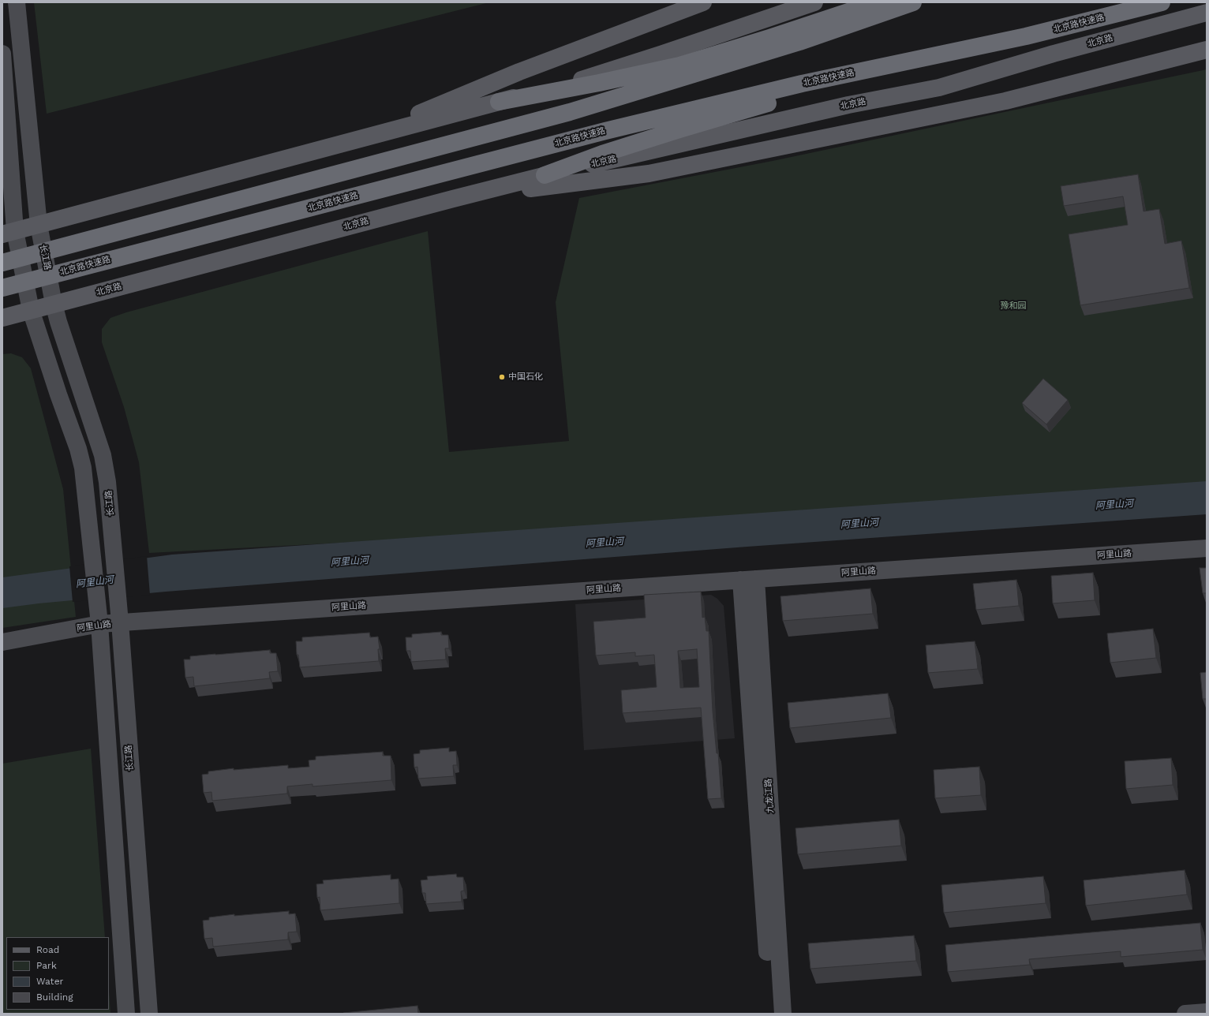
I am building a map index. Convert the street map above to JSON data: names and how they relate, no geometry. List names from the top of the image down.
{
  "streets": {
    "highway": ["北京路快速路"],
    "main road": ["北京路"],
    "street": ["长江路", "阿里山路", "九龙江路"]
  },
  "crossings": [
    ["北京路", "长江路"],
    ["长江路", "阿里山路"],
    ["阿里山路", "九龙江路"]
  ],
  "water": ["阿里山河"],
  "parks": ["豫和园"],
  "places": ["中国石化"],
  "legend": [
    "Road",
    "Park",
    "Water",
    "Building"
  ]
}
